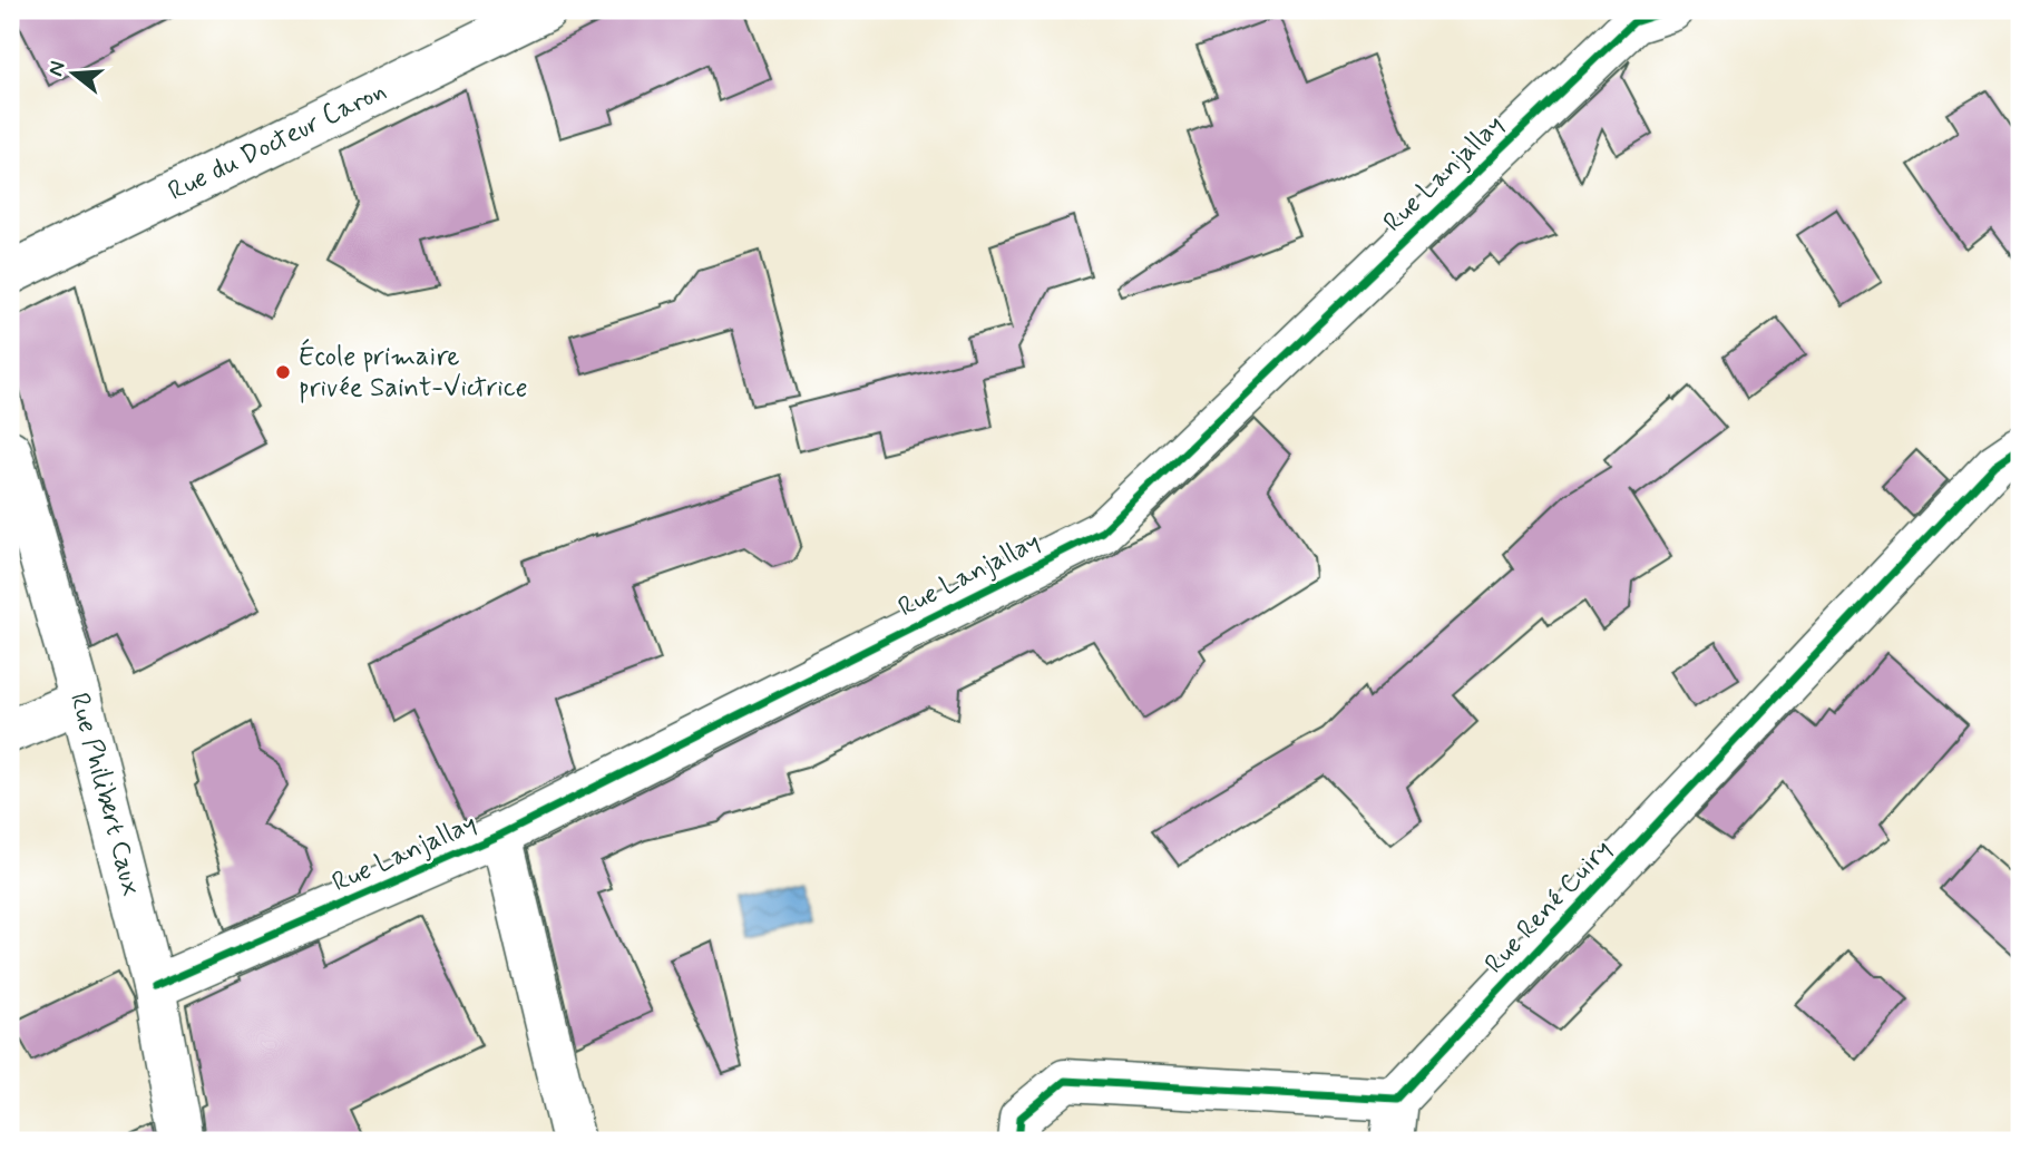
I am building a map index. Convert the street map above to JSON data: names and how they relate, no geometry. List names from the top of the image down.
{
  "streets": {
    "street": [
      "Rue du Docteur Caron",
      "Rue Lanjallay",
      "Rue Philibert Caux",
      "Rue René Cuiry"
    ]
  },
  "crossings": [
    ["Rue Lanjallay", "Rue Philibert Caux"]
  ],
  "places": ["École primaire privée Saint-Victrice"],
  "north": "left"
}
